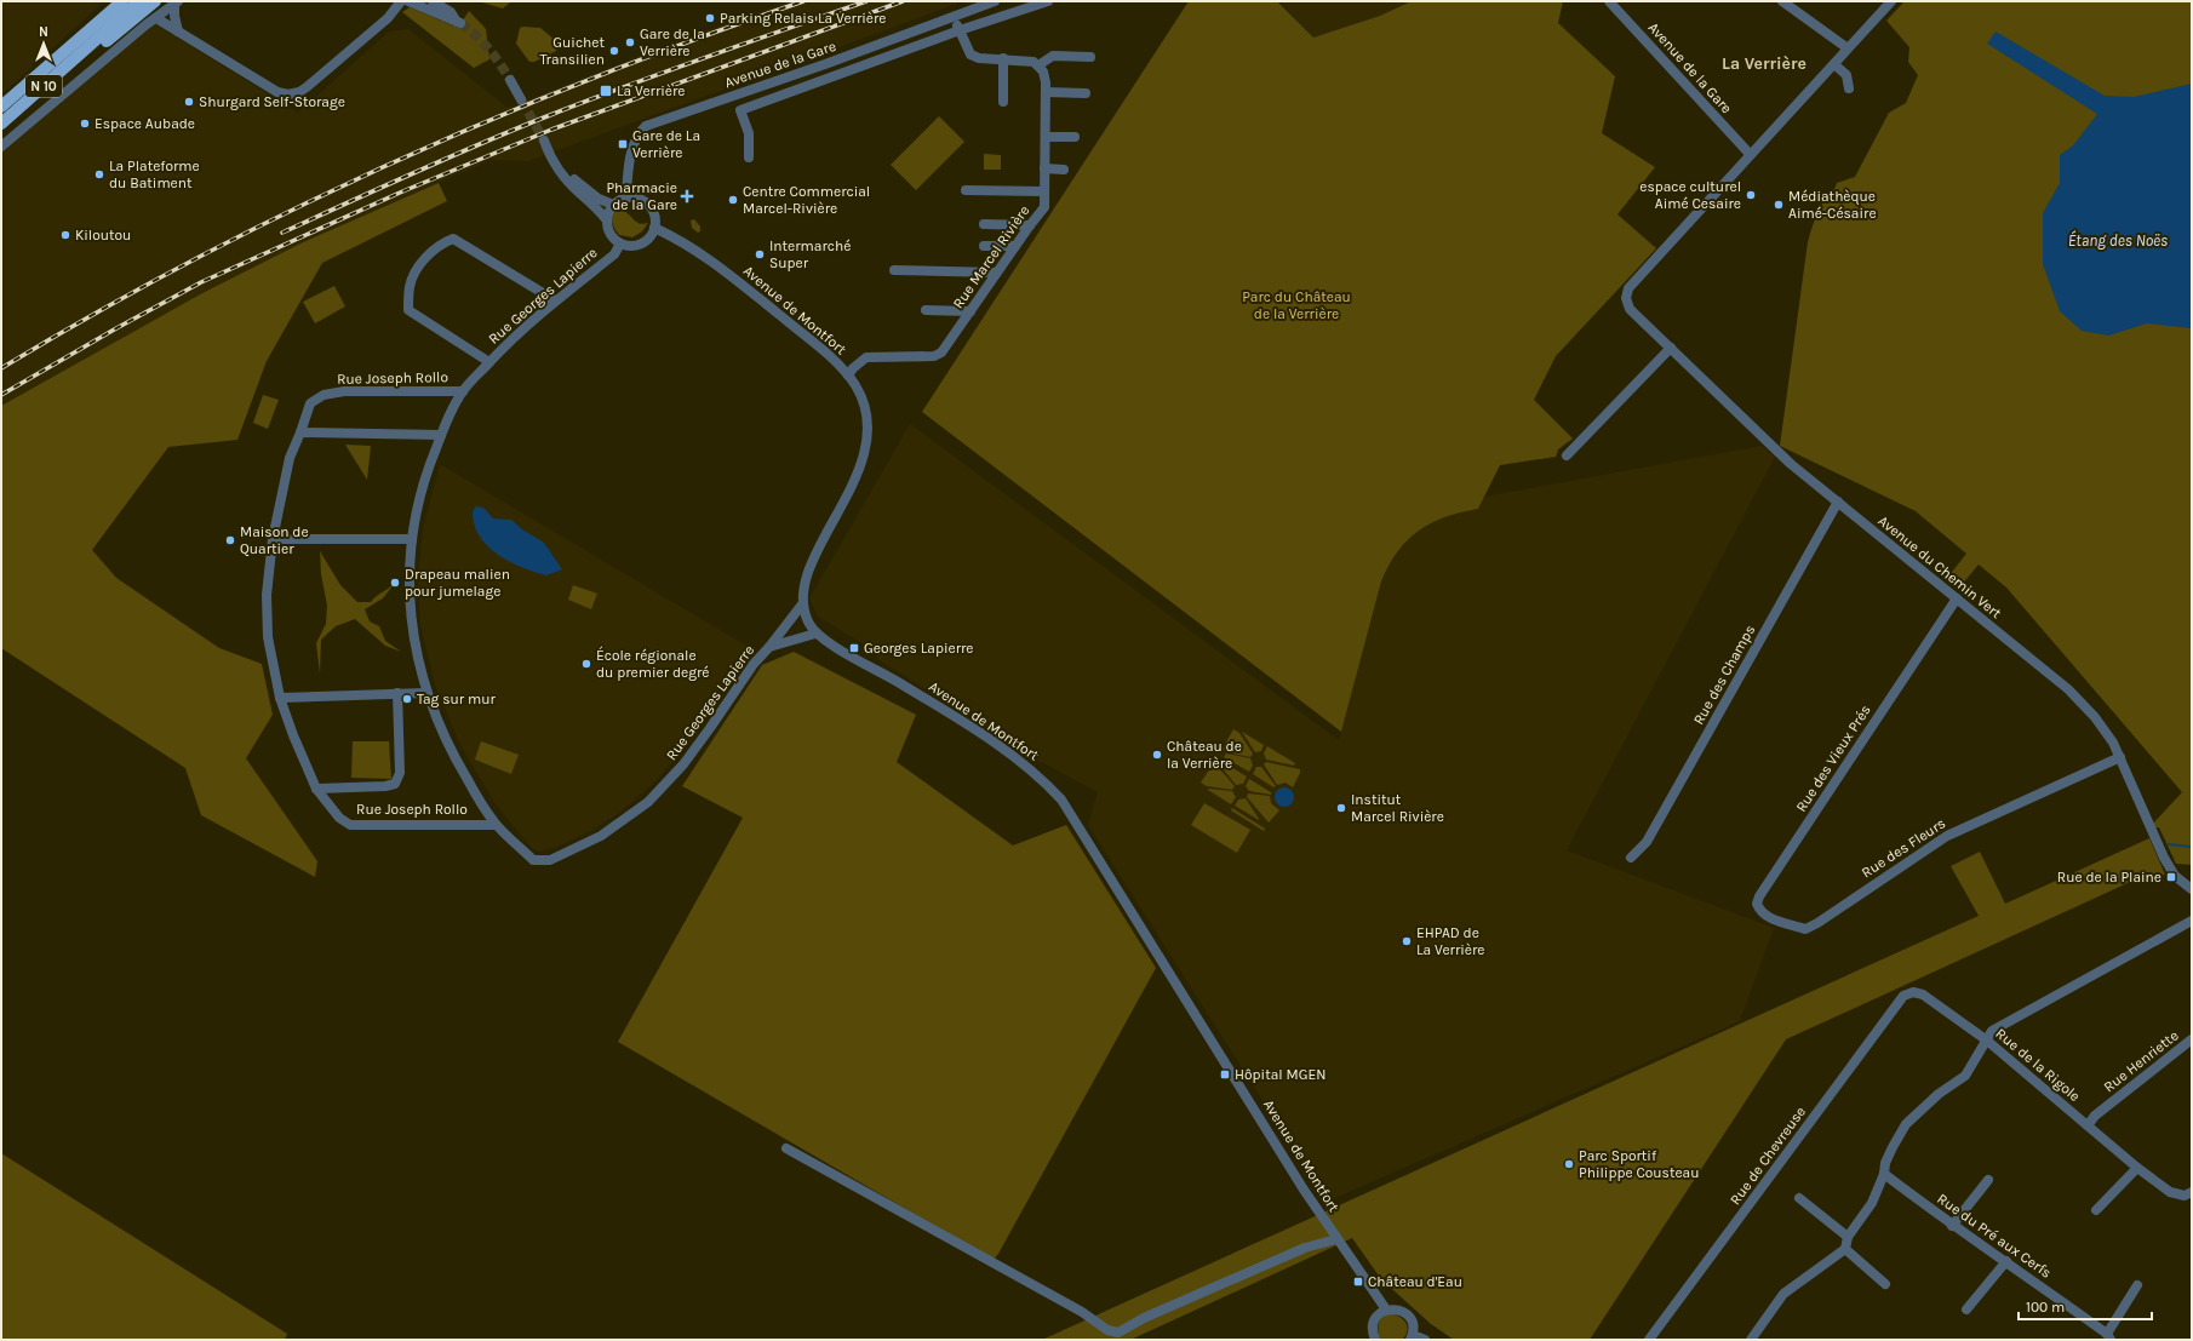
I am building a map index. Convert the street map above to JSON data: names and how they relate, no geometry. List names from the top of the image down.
{
  "streets": {
    "main road": ["N 10"],
    "street": [
      "Avenue de la Gare",
      "Rue Marcel Rivière",
      "Rue Georges Lapierre",
      "Avenue de Montfort",
      "Rue Joseph Rollo",
      "Avenue du Chemin Vert",
      "Rue des Champs",
      "Rue des Vieux Prés",
      "Rue des Fleurs",
      "Rue Henriette",
      "Rue de la Rigole",
      "Rue de Chevreuse",
      "Rue du Pré aux Cerfs"
    ]
  },
  "crossings": [
    ["Avenue de la Gare", "Rue Georges Lapierre"],
    ["Avenue de la Gare", "Avenue de Montfort"],
    ["Avenue de la Gare", "Avenue du Chemin Vert"],
    ["Rue Marcel Rivière", "Avenue de Montfort"],
    ["Rue Georges Lapierre", "Avenue de Montfort"],
    ["Rue Georges Lapierre", "Rue Joseph Rollo"],
    ["Avenue du Chemin Vert", "Rue des Champs"],
    ["Avenue du Chemin Vert", "Rue des Vieux Prés"],
    ["Avenue du Chemin Vert", "Rue des Fleurs"],
    ["Rue des Vieux Prés", "Rue des Fleurs"],
    ["Rue Henriette", "Rue de la Rigole"],
    ["Rue de la Rigole", "Rue de Chevreuse"]
  ],
  "districts": ["La Verrière"],
  "water": ["Étang des Noës"],
  "parks": ["Parc du Château de la Verrière"],
  "places": {
    "other": [
      "Parking Relais La Verrière",
      "Gare de la Verrière",
      "Guichet Transilien",
      "Shurgard Self-Storage",
      "Espace Aubade",
      "La Plateforme du Batiment",
      "espace culturel Aimé Cesaire",
      "Centre Commercial Marcel-Rivière",
      "Médiathèque Aimé-Césaire",
      "Kiloutou",
      "Intermarché Super",
      "Maison de Quartier",
      "Drapeau malien pour jumelage",
      "École régionale du premier degré",
      "Tag sur mur",
      "Château de la Verrière",
      "Institut Marcel Rivière",
      "EHPAD de La Verrière",
      "Parc Sportif Philippe Cousteau"
    ],
    "transit": [
      "La Verrière",
      "Gare de La Verrière",
      "Georges Lapierre",
      "Rue de la Plaine",
      "Hôpital MGEN",
      "Château d'Eau"
    ],
    "health": ["Pharmacie de la Gare"]
  },
  "scale_bar": "100 m",
  "north": "top"
}
